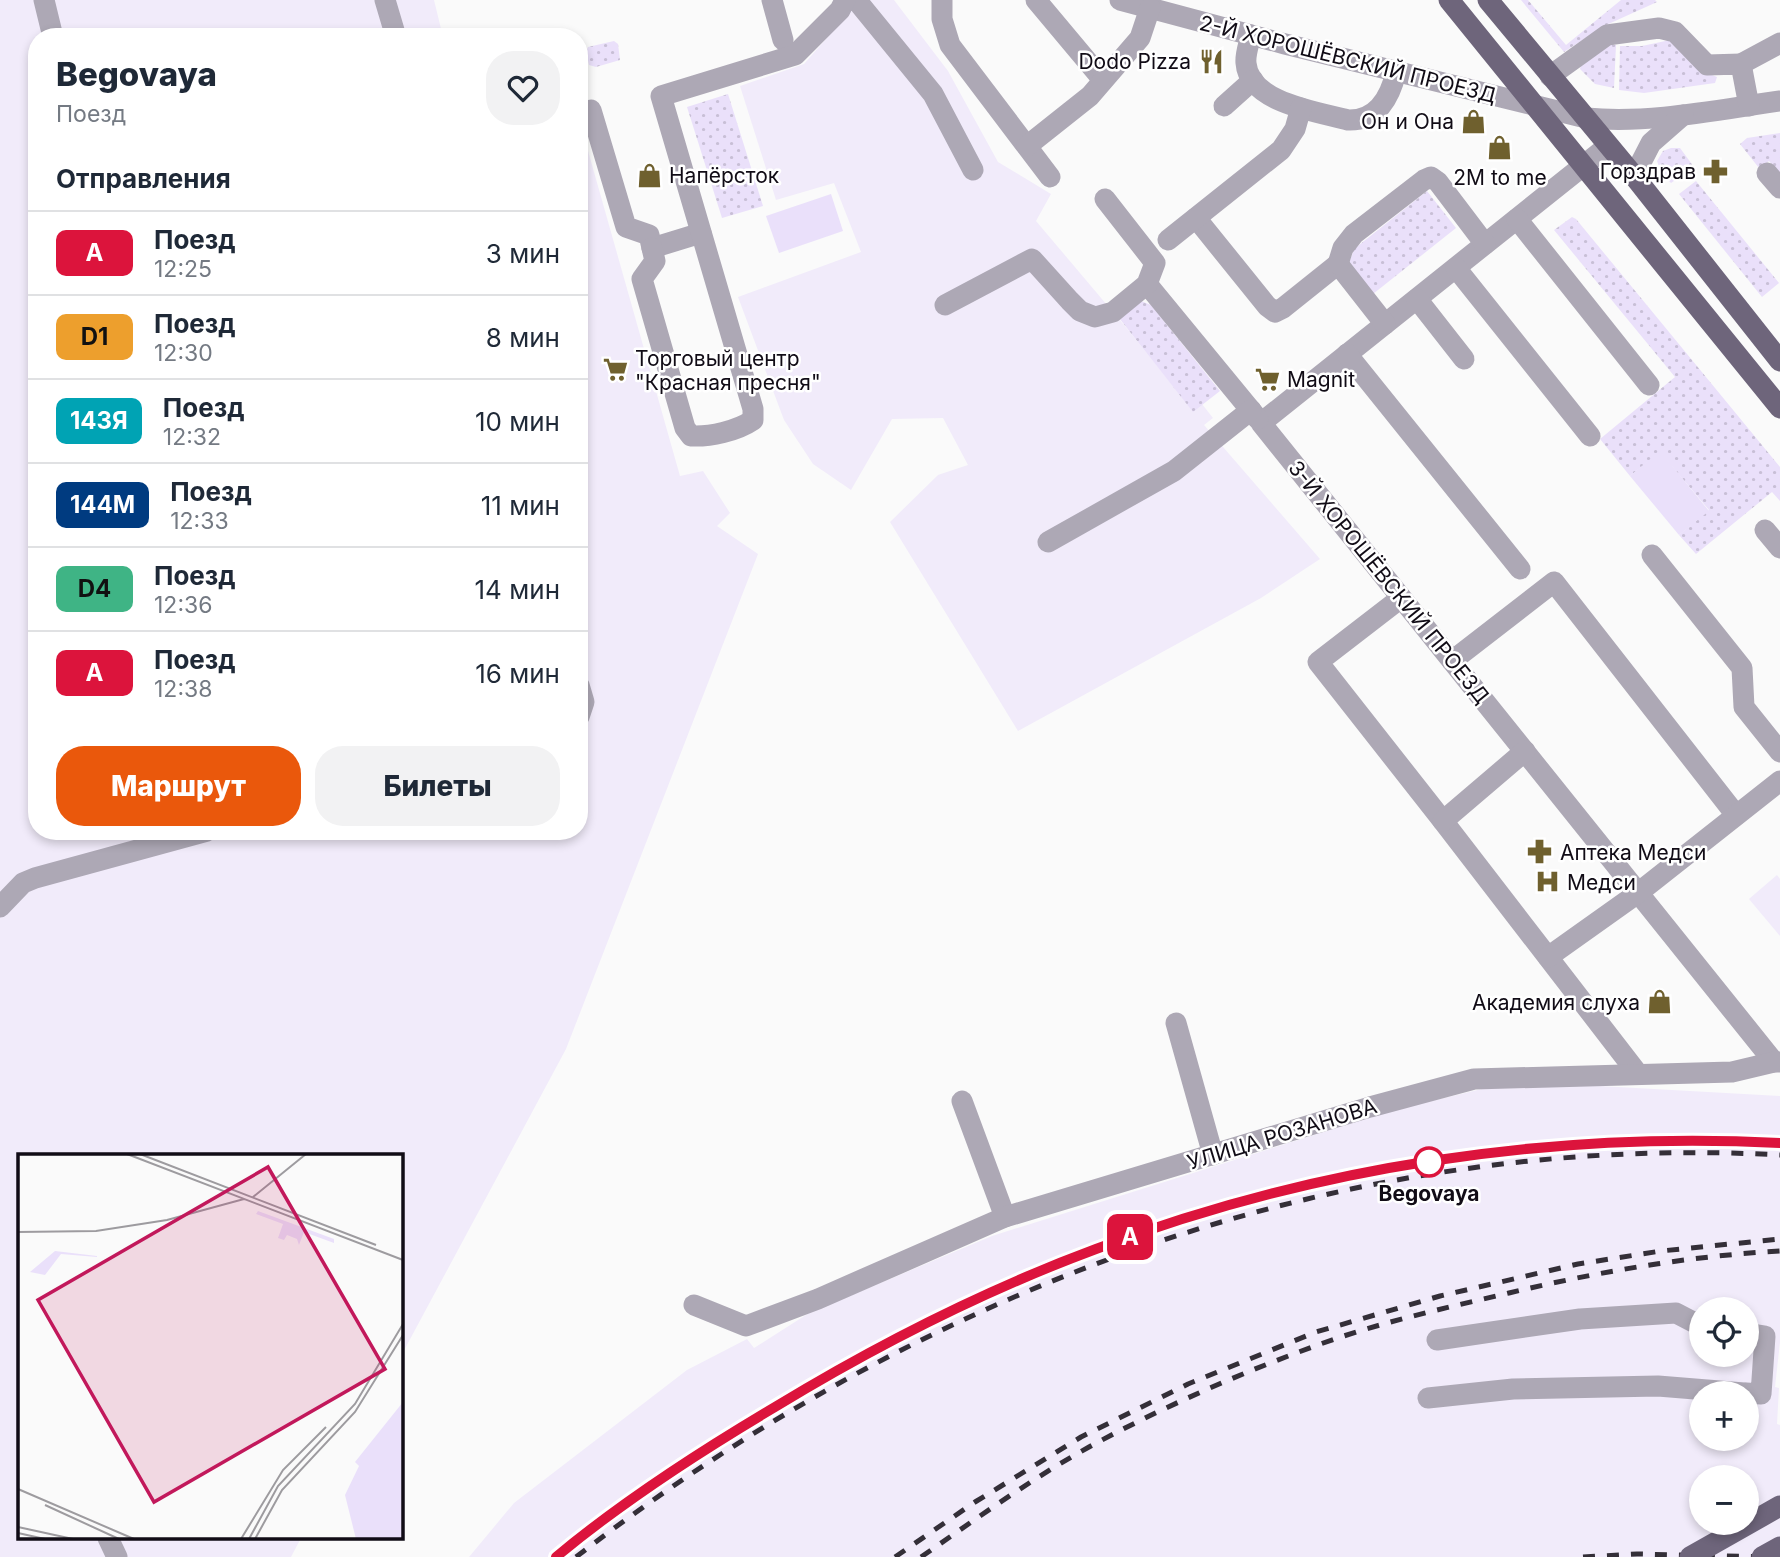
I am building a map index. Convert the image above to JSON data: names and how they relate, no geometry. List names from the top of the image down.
{
  "streets": {
    "street": ["2-Й ХОРОШЁВСКИЙ ПРОЕЗД", "3-Й ХОРОШЁВСКИЙ ПРОЕЗД", "УЛИЦА РОЗАНОВА"]
  },
  "crossings": [
    ["3-Й ХОРОШЁВСКИЙ ПРОЕЗД", "УЛИЦА РОЗАНОВА"]
  ],
  "places": {
    "restaurant": ["Dodo Pizza"],
    "shop": [
      "Он и Она",
      "2M to me",
      "Напёрсток",
      "Академия слуха"
    ],
    "pharmacy": ["Горздрав", "Аптека Медси"],
    "supermarket": ["Торговый центр \"Красная пресня\"", "Magnit"],
    "hospital": ["Медси"],
    "other": ["Begovaya"]
  },
  "page": {
    "on_map": "A",
    "heading": [
      ["Begovaya", "Поезд"],
      "Отправления"
    ],
    "list": [
      {
        "mark": "A",
        "name": "Поезд",
        "note": "12:25",
        "value": "3 мин"
      },
      {
        "mark": "D1",
        "name": "Поезд",
        "note": "12:30",
        "value": "8 мин"
      },
      {
        "mark": "143Я",
        "name": "Поезд",
        "note": "12:32",
        "value": "10 мин"
      },
      {
        "mark": "144М",
        "name": "Поезд",
        "note": "12:33",
        "value": "11 мин"
      },
      {
        "mark": "D4",
        "name": "Поезд",
        "note": "12:36",
        "value": "14 мин"
      },
      {
        "mark": "A",
        "name": "Поезд",
        "note": "12:38",
        "value": "16 мин"
      }
    ],
    "buttons": ["Маршрут", "Билеты"],
    "map_buttons": ["+", "−"]
  }
}
